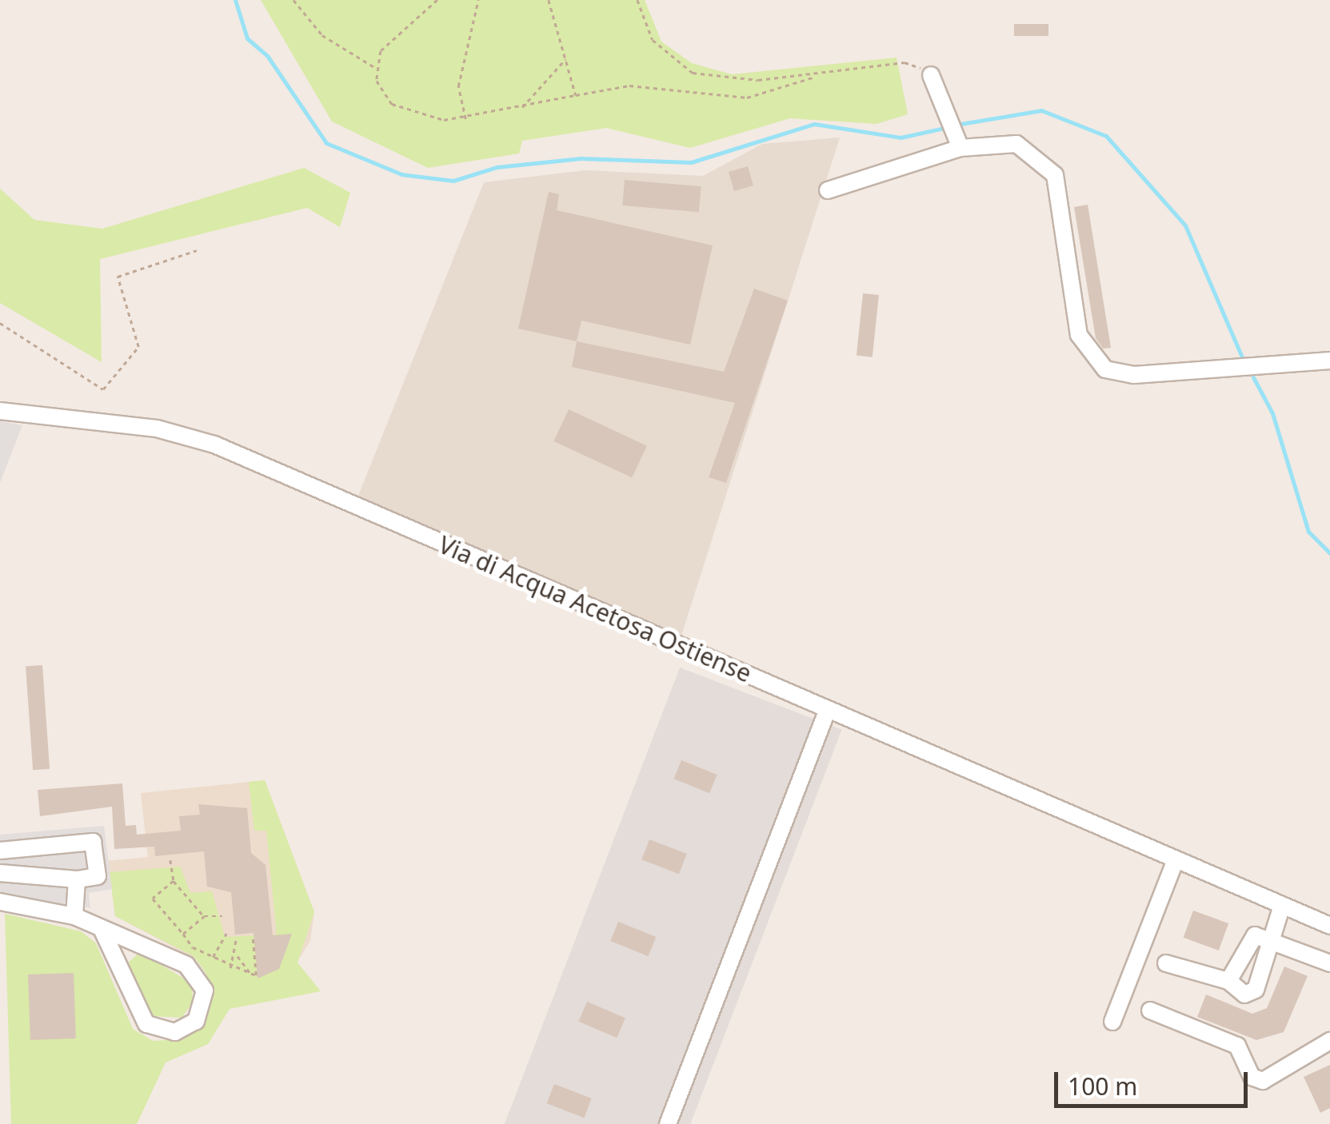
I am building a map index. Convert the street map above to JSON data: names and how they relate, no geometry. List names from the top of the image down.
{
  "streets": {
    "street": ["Via di Acqua Acetosa Ostiense"]
  },
  "scale_bar": "100 m"
}
